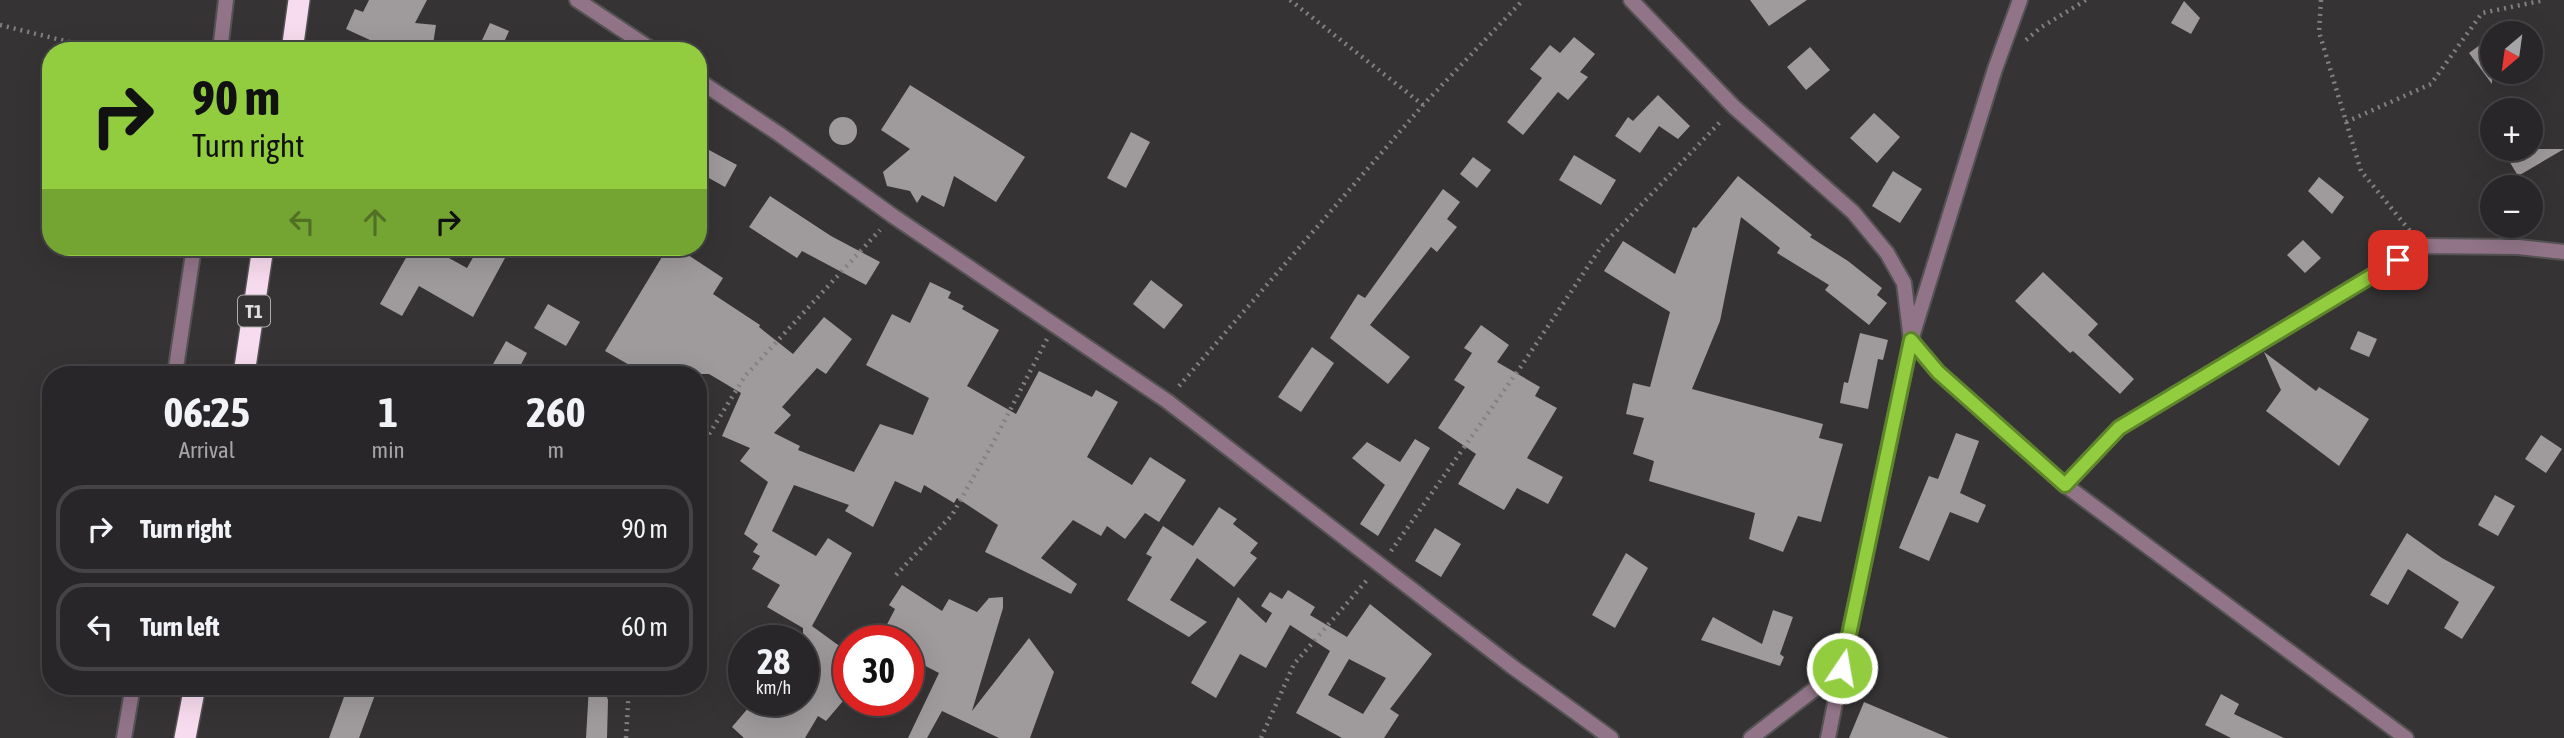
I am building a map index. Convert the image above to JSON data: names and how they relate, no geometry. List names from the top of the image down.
{
  "streets": {
    "highway": ["T1"]
  },
  "north": "bottom left",
  "page": {
    "map_buttons": ["+", "−"],
    "turn": ["90 m", "Turn right"],
    "eta": [
      "06:25",
      "Arrival",
      "1",
      "min",
      "260",
      "m"
    ],
    "list": [
      {
        "name": "Turn right",
        "value": "90 m"
      },
      {
        "name": "Turn left",
        "value": "60 m"
      }
    ],
    "speed": "28 km/h",
    "limit": "30"
  }
}
